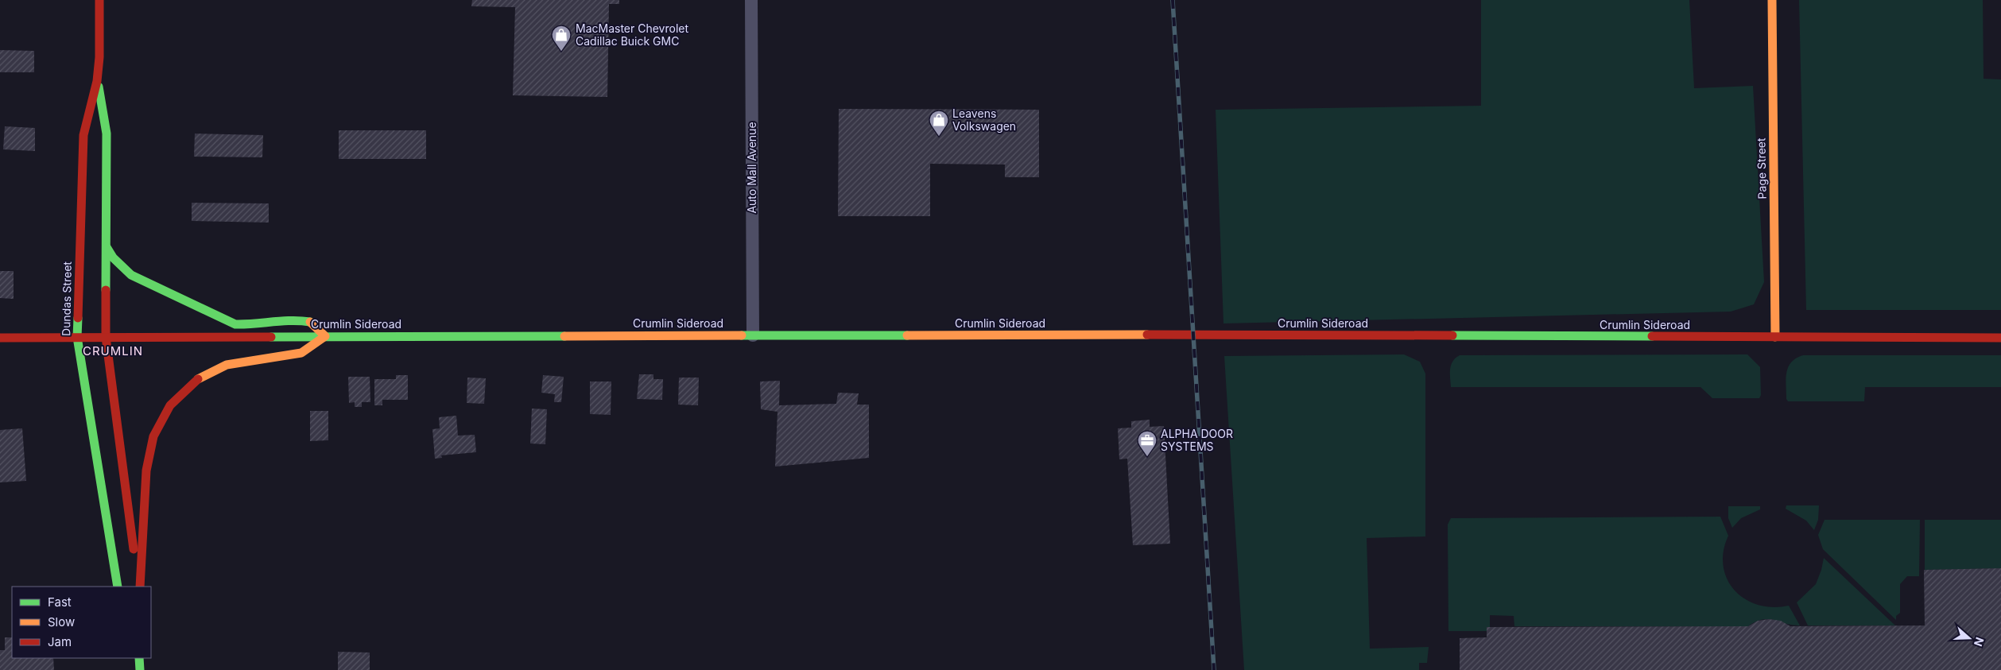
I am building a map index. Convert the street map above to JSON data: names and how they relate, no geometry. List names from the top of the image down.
{
  "streets": {
    "street": [
      "Auto Mall Avenue",
      "Page Street",
      "Dundas Street",
      "Crumlin Sideroad"
    ]
  },
  "crossings": [
    ["Auto Mall Avenue", "Crumlin Sideroad"],
    ["Page Street", "Crumlin Sideroad"],
    ["Dundas Street", "Crumlin Sideroad"]
  ],
  "districts": ["CRUMLIN"],
  "places": {
    "shop": ["MacMaster Chevrolet Cadillac Buick GMC", "Leavens Volkswagen"],
    "office": ["ALPHA DOOR SYSTEMS"]
  },
  "legend": ["Fast", "Slow", "Jam"],
  "north": "right"
}
